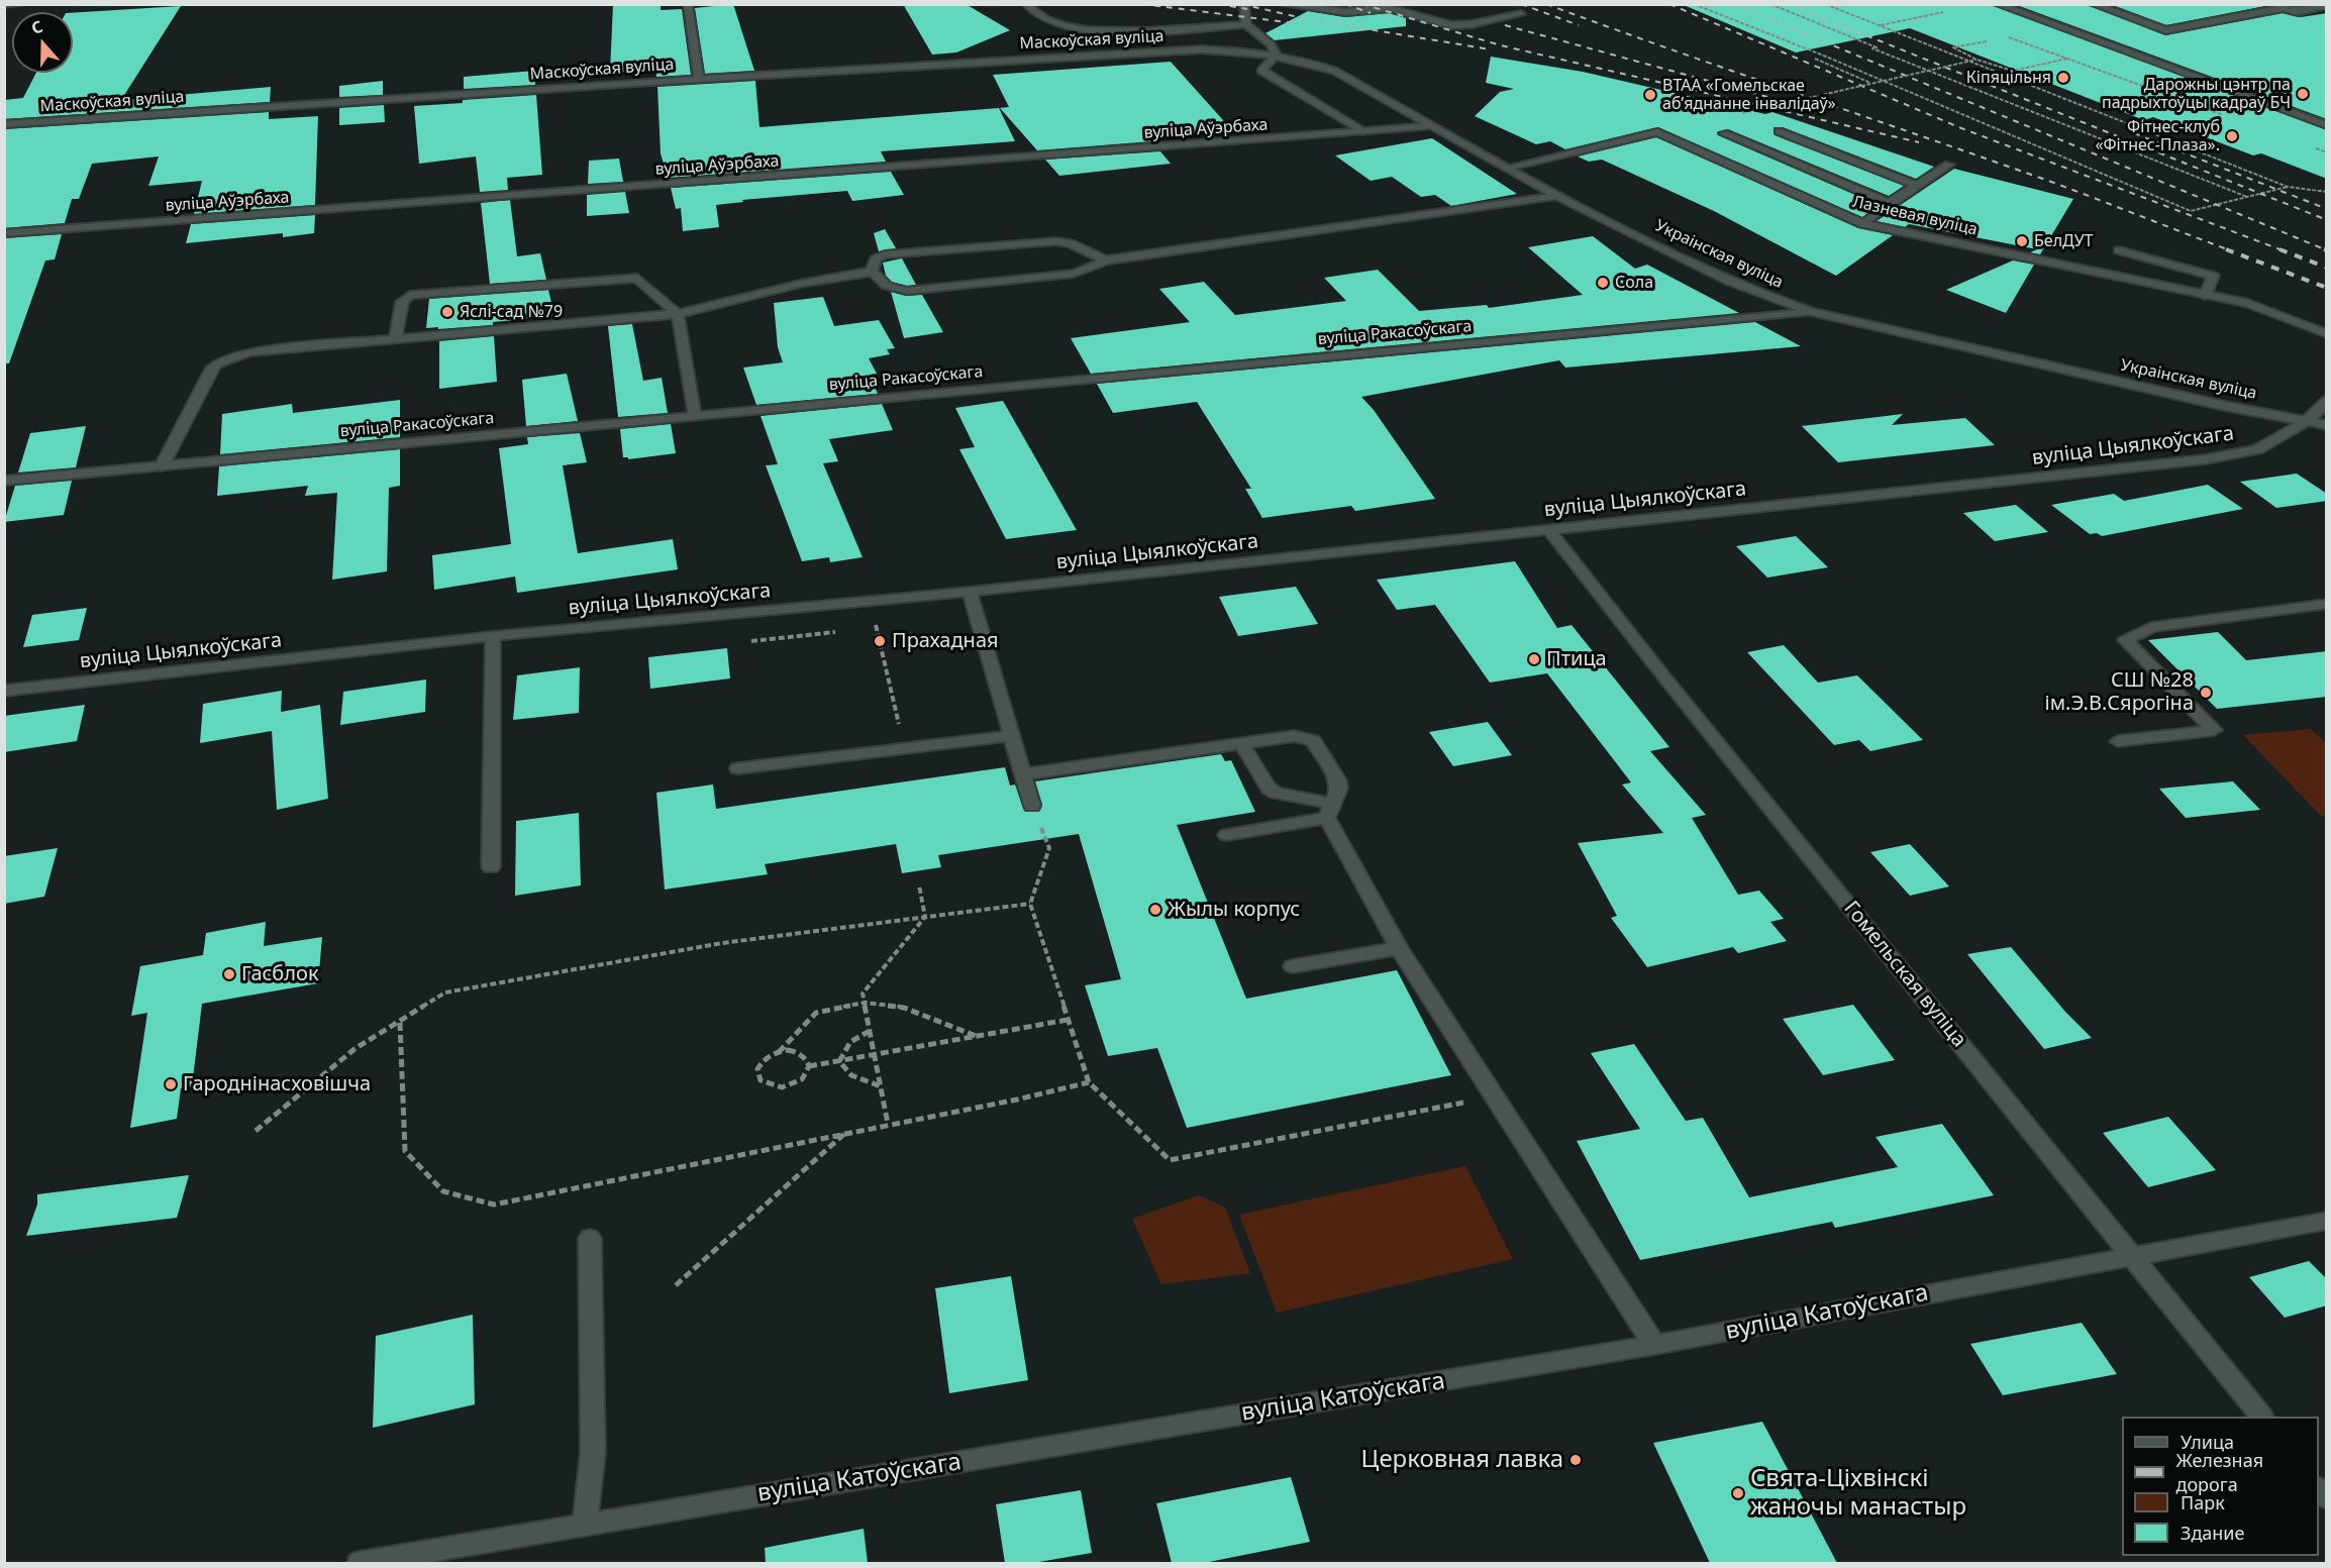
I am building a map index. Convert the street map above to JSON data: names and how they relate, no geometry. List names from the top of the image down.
{
  "streets": {
    "street": [
      "Маскоўская вуліца",
      "вуліца Аўэрбаха",
      "Лазневая вуліца",
      "Украінская вуліца",
      "вуліца Ракасоўскага",
      "вуліца Цыялкоўскага",
      "Гомельская вуліца",
      "вуліца Катоўскага"
    ]
  },
  "crossings": [
    ["Маскоўская вуліца", "Украінская вуліца"],
    ["вуліца Аўэрбаха", "Украінская вуліца"],
    ["Лазневая вуліца", "Украінская вуліца"],
    ["Украінская вуліца", "вуліца Ракасоўскага"],
    ["Украінская вуліца", "вуліца Цыялкоўскага"],
    ["вуліца Цыялкоўскага", "Гомельская вуліца"],
    ["Гомельская вуліца", "вуліца Катоўскага"]
  ],
  "places": [
    "Кіпяцільня",
    "Дарожны цэнтр па падрыхтоўцы кадраў БЧ",
    "ВТАА «Гомельскае абʼяднанне інвалідаў»",
    "Фітнес-клуб «Фітнес-Плаза».",
    "БелДУТ",
    "Сола",
    "Яслі-сад №79",
    "Прахадная",
    "Птица",
    "СШ №28 ім.Э.В.Сярогіна",
    "Жылы корпус",
    "Гасблок",
    "Гароднінасховішча",
    "Церковная лавка",
    "Свята-Ціхвінскі жаночы манастыр"
  ],
  "legend": [
    "Улица",
    "Железная дорога",
    "Парк",
    "Здание"
  ],
  "north": "top"
}
